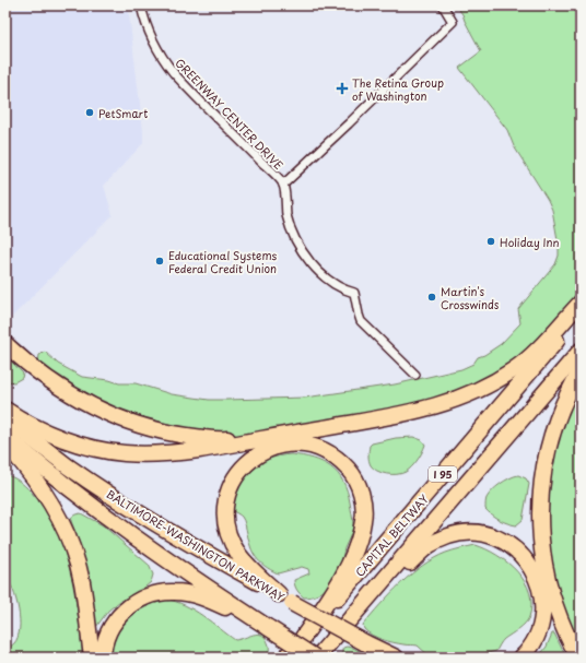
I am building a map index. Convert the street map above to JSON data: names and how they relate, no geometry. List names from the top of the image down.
{
  "streets": {
    "highway": ["I 95", "CAPITAL BELTWAY", "BALTIMORE-WASHINGTON PARKWAY"],
    "street": ["GREENWAY CENTER DRIVE"]
  },
  "crossings": [
    ["CAPITAL BELTWAY", "BALTIMORE-WASHINGTON PARKWAY"]
  ],
  "places": {
    "health": ["The Retina Group of Washington"],
    "other": [
      "PetSmart",
      "Holiday Inn",
      "Educational Systems Federal Credit Union",
      "Martin's Crosswinds"
    ]
  }
}
